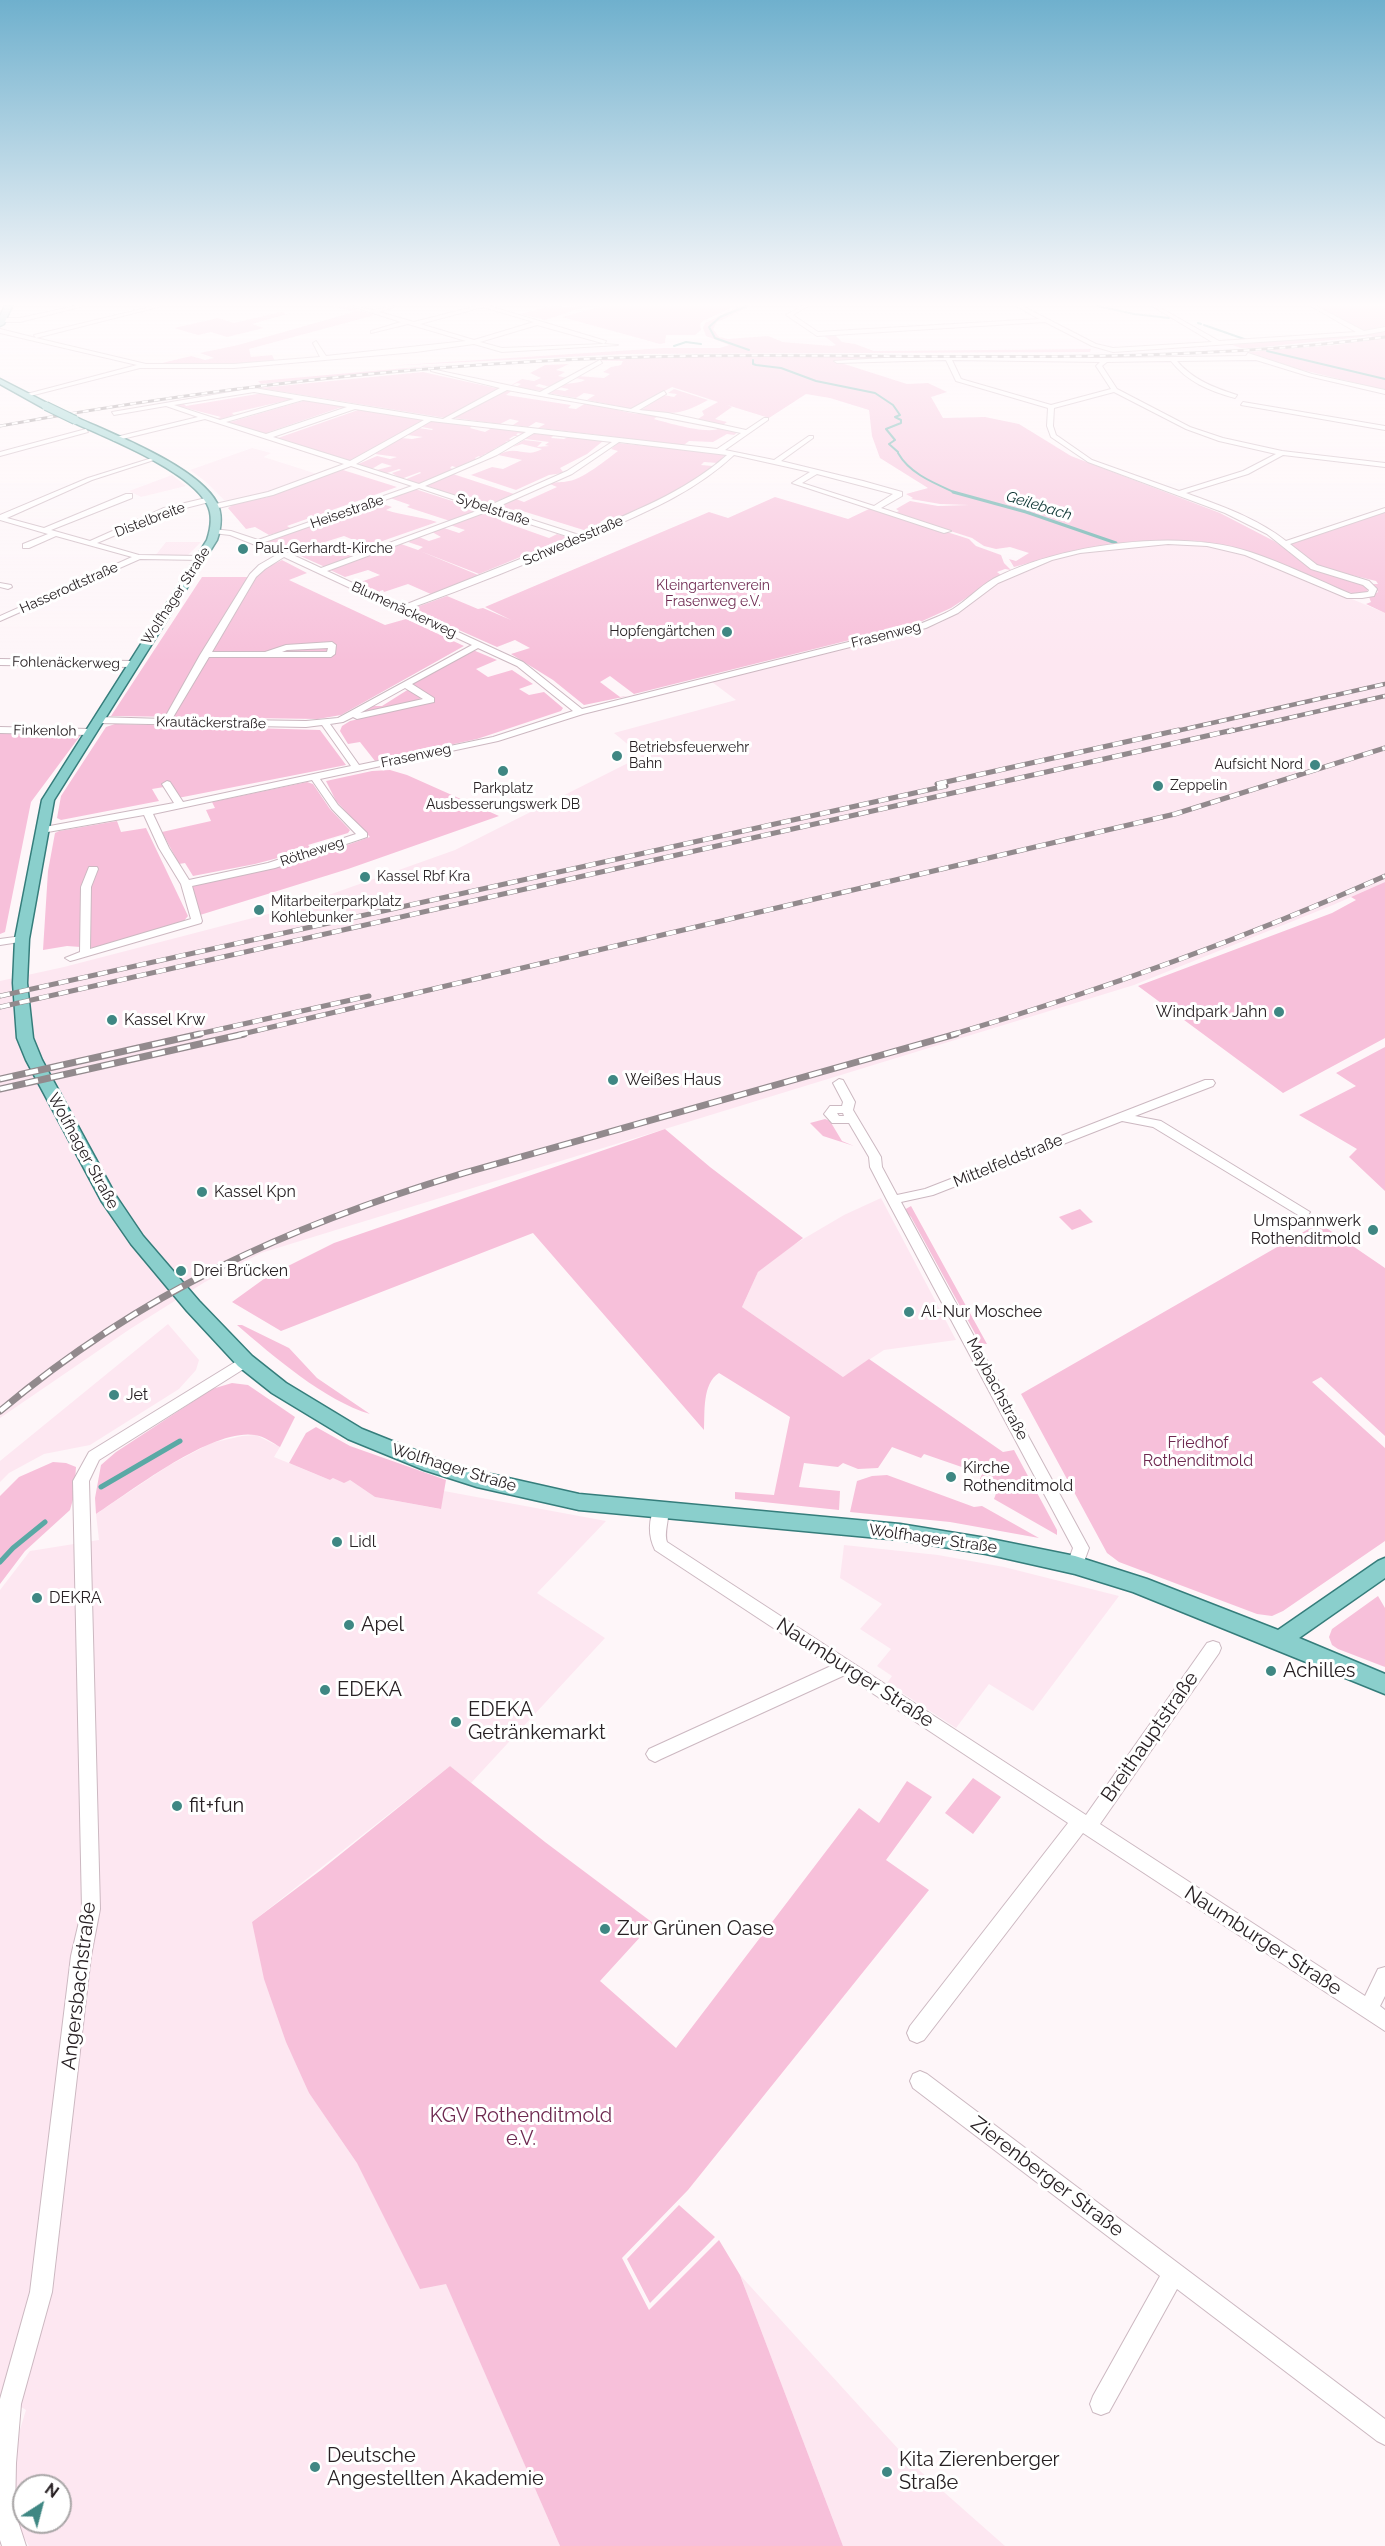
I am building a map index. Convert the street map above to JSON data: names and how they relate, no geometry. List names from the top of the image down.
{
  "streets": {
    "main road": ["Wolfhager Straße"],
    "street": [
      "Sybelstraße",
      "Heisestraße",
      "Distelbreite",
      "Schwedesstraße",
      "Hasserodtstraße",
      "Blumenäckerweg",
      "Frasenweg",
      "Fohlenäckerweg",
      "Krautäckerstraße",
      "Finkenloh",
      "Rötheweg",
      "Mittelfeldstraße",
      "Maybachstraße",
      "Naumburger Straße",
      "Breithauptstraße",
      "Angersbachstraße",
      "Zierenberger Straße"
    ]
  },
  "crossings": [
    ["Sybelstraße", "Heisestraße"],
    ["Sybelstraße", "Distelbreite"],
    ["Sybelstraße", "Schwedesstraße"],
    ["Heisestraße", "Blumenäckerweg"],
    ["Distelbreite", "Wolfhager Straße"],
    ["Schwedesstraße", "Blumenäckerweg"],
    ["Wolfhager Straße", "Blumenäckerweg"],
    ["Wolfhager Straße", "Frasenweg"],
    ["Wolfhager Straße", "Fohlenäckerweg"],
    ["Wolfhager Straße", "Krautäckerstraße"],
    ["Wolfhager Straße", "Finkenloh"],
    ["Wolfhager Straße", "Maybachstraße"],
    ["Wolfhager Straße", "Naumburger Straße"],
    ["Wolfhager Straße", "Angersbachstraße"],
    ["Blumenäckerweg", "Frasenweg"],
    ["Blumenäckerweg", "Krautäckerstraße"],
    ["Frasenweg", "Rötheweg"],
    ["Krautäckerstraße", "Finkenloh"],
    ["Mittelfeldstraße", "Maybachstraße"],
    ["Naumburger Straße", "Breithauptstraße"]
  ],
  "water": ["Geilebach"],
  "parks": ["Kleingartenverein Frasenweg e.V.", "Friedhof Rothenditmold", "KGV Rothenditmold e.V."],
  "places": [
    "Paul-Gerhardt-Kirche",
    "Hopfengärtchen",
    "Betriebsfeuerwehr Bahn",
    "Aufsicht Nord",
    "Parkplatz Ausbesserungswerk DB",
    "Zeppelin",
    "Kassel Rbf Kra",
    "Mitarbeiterparkplatz Kohlebunker",
    "Windpark Jahn",
    "Kassel Krw",
    "Weißes Haus",
    "Kassel Kpn",
    "Umspannwerk Rothenditmold",
    "Drei Brücken",
    "Al-Nur Moschee",
    "Jet",
    "Kirche Rothenditmold",
    "Lidl",
    "DEKRA",
    "Apel",
    "Achilles",
    "EDEKA",
    "EDEKA Getränkemarkt",
    "fit+fun",
    "Zur Grünen Oase",
    "Deutsche Angestellten Akademie",
    "Kita Zierenberger Straße"
  ],
  "north": "top right"
}
